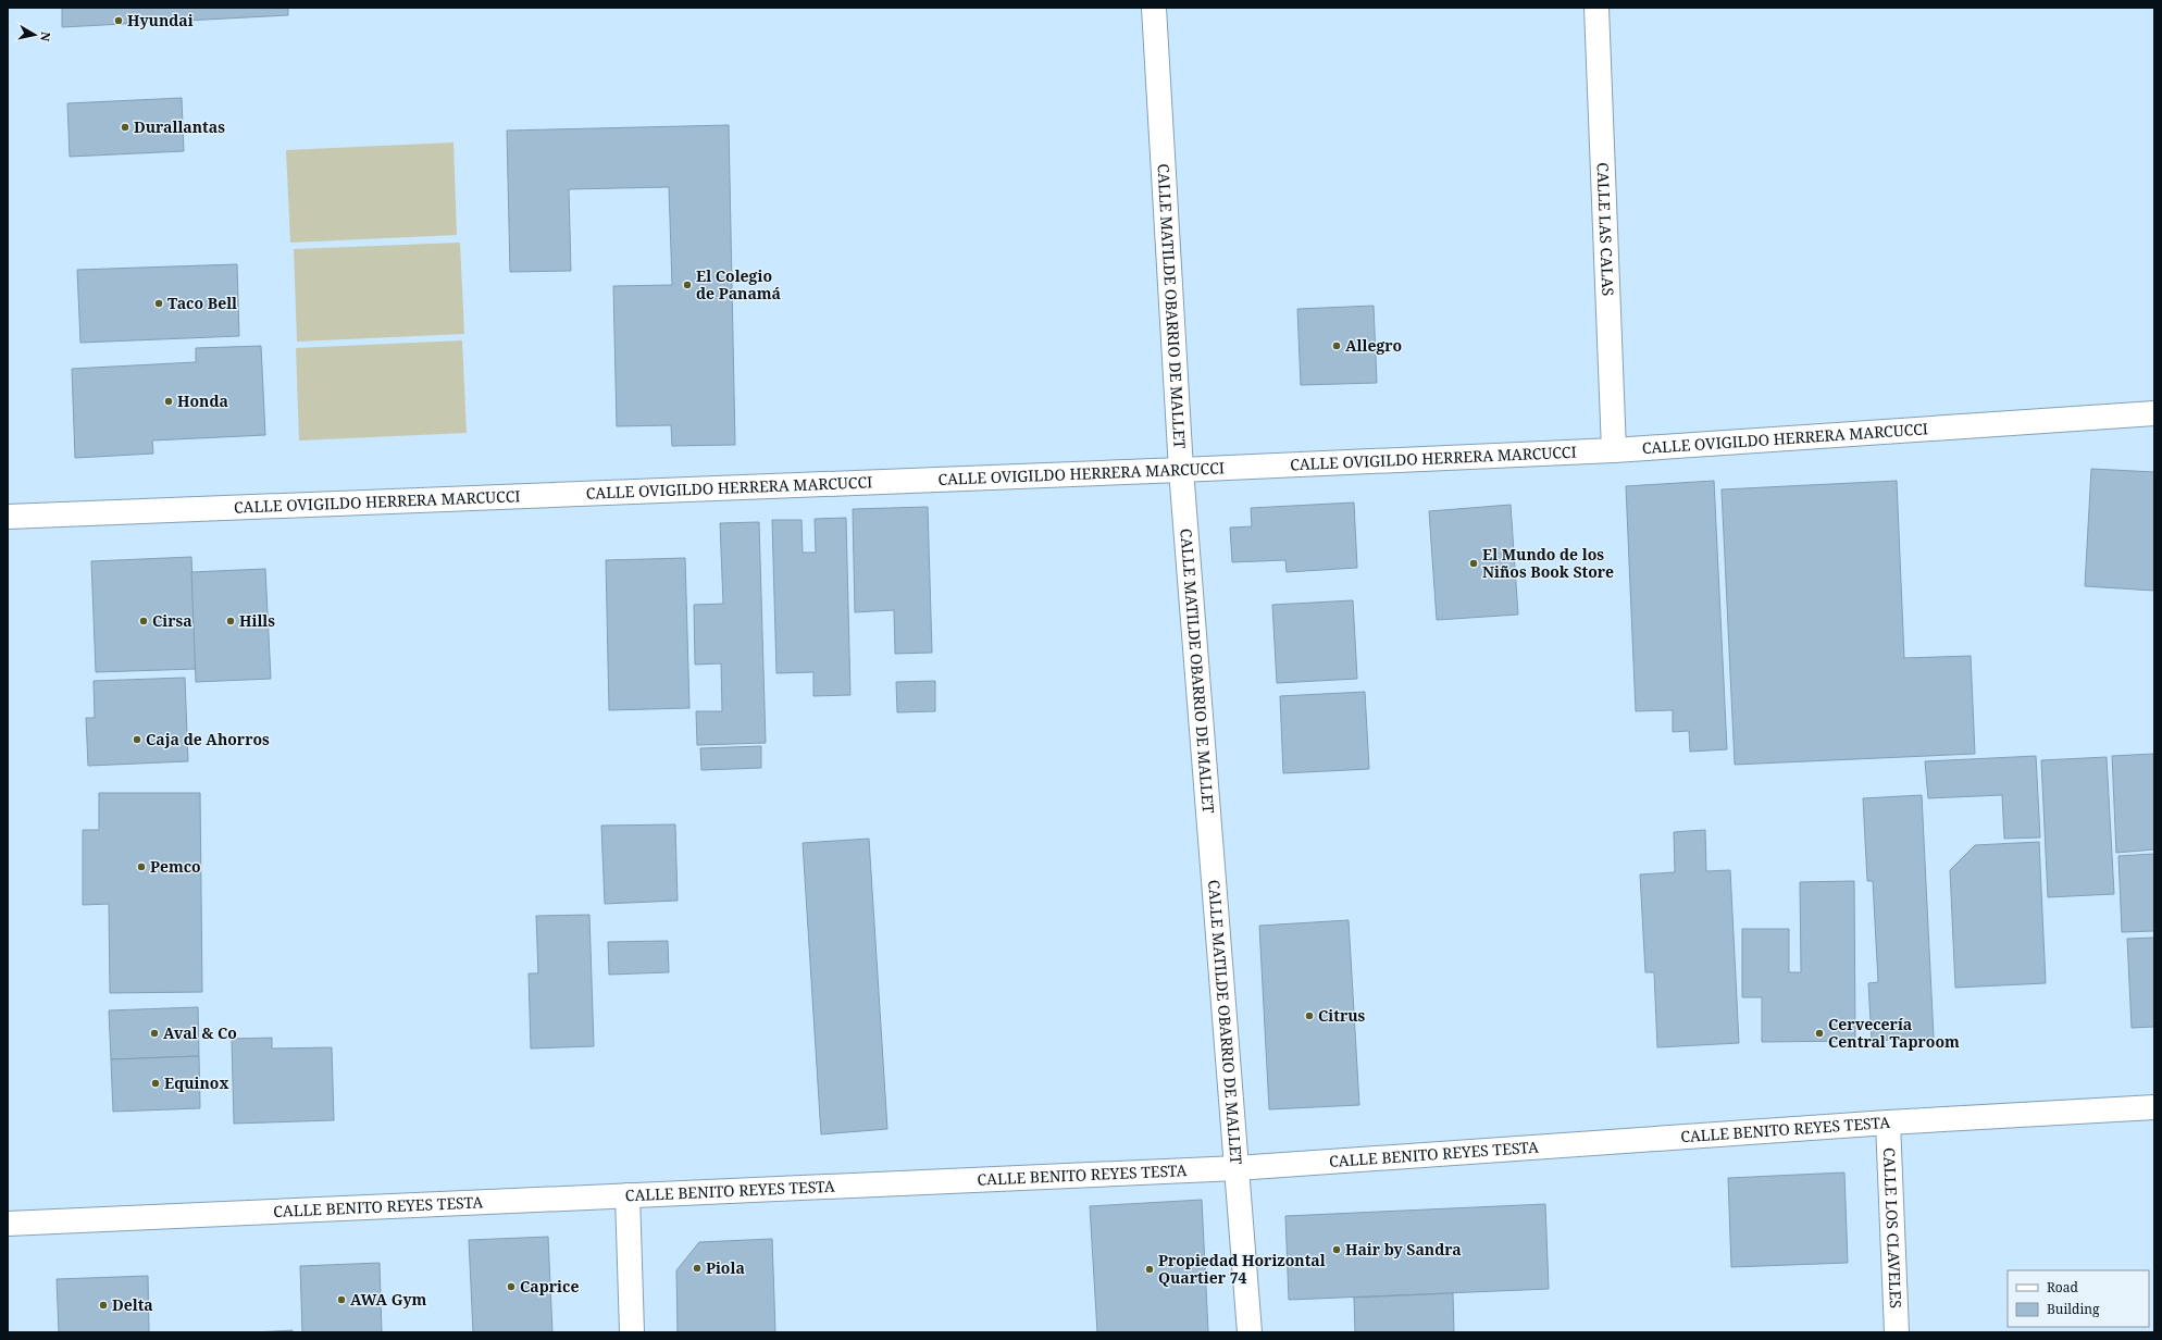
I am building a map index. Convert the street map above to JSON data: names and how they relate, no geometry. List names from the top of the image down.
{
  "streets": {
    "street": [
      "CALLE LAS CALAS",
      "CALLE MATILDE OBARRIO DE MALLET",
      "CALLE OVIGILDO HERRERA MARCUCCI",
      "CALLE BENITO REYES TESTA",
      "CALLE LOS CLAVELES"
    ]
  },
  "crossings": [
    ["CALLE LAS CALAS", "CALLE OVIGILDO HERRERA MARCUCCI"],
    ["CALLE MATILDE OBARRIO DE MALLET", "CALLE OVIGILDO HERRERA MARCUCCI"],
    ["CALLE MATILDE OBARRIO DE MALLET", "CALLE BENITO REYES TESTA"],
    ["CALLE BENITO REYES TESTA", "CALLE LOS CLAVELES"]
  ],
  "places": [
    "Hyundai",
    "Durallantas",
    "El Colegio de Panamá",
    "Taco Bell",
    "Allegro",
    "Honda",
    "El Mundo de los Niños Book Store",
    "Cirsa",
    "Hills",
    "Caja de Ahorros",
    "Pemco",
    "Citrus",
    "Aval & Co",
    "Cervecería Central Taproom",
    "Equinox",
    "Hair by Sandra",
    "Piola",
    "Propiedad Horizontal Quartier 74",
    "Caprice",
    "AWA Gym",
    "Delta"
  ],
  "legend": ["Road", "Building"],
  "north": "right"
}
